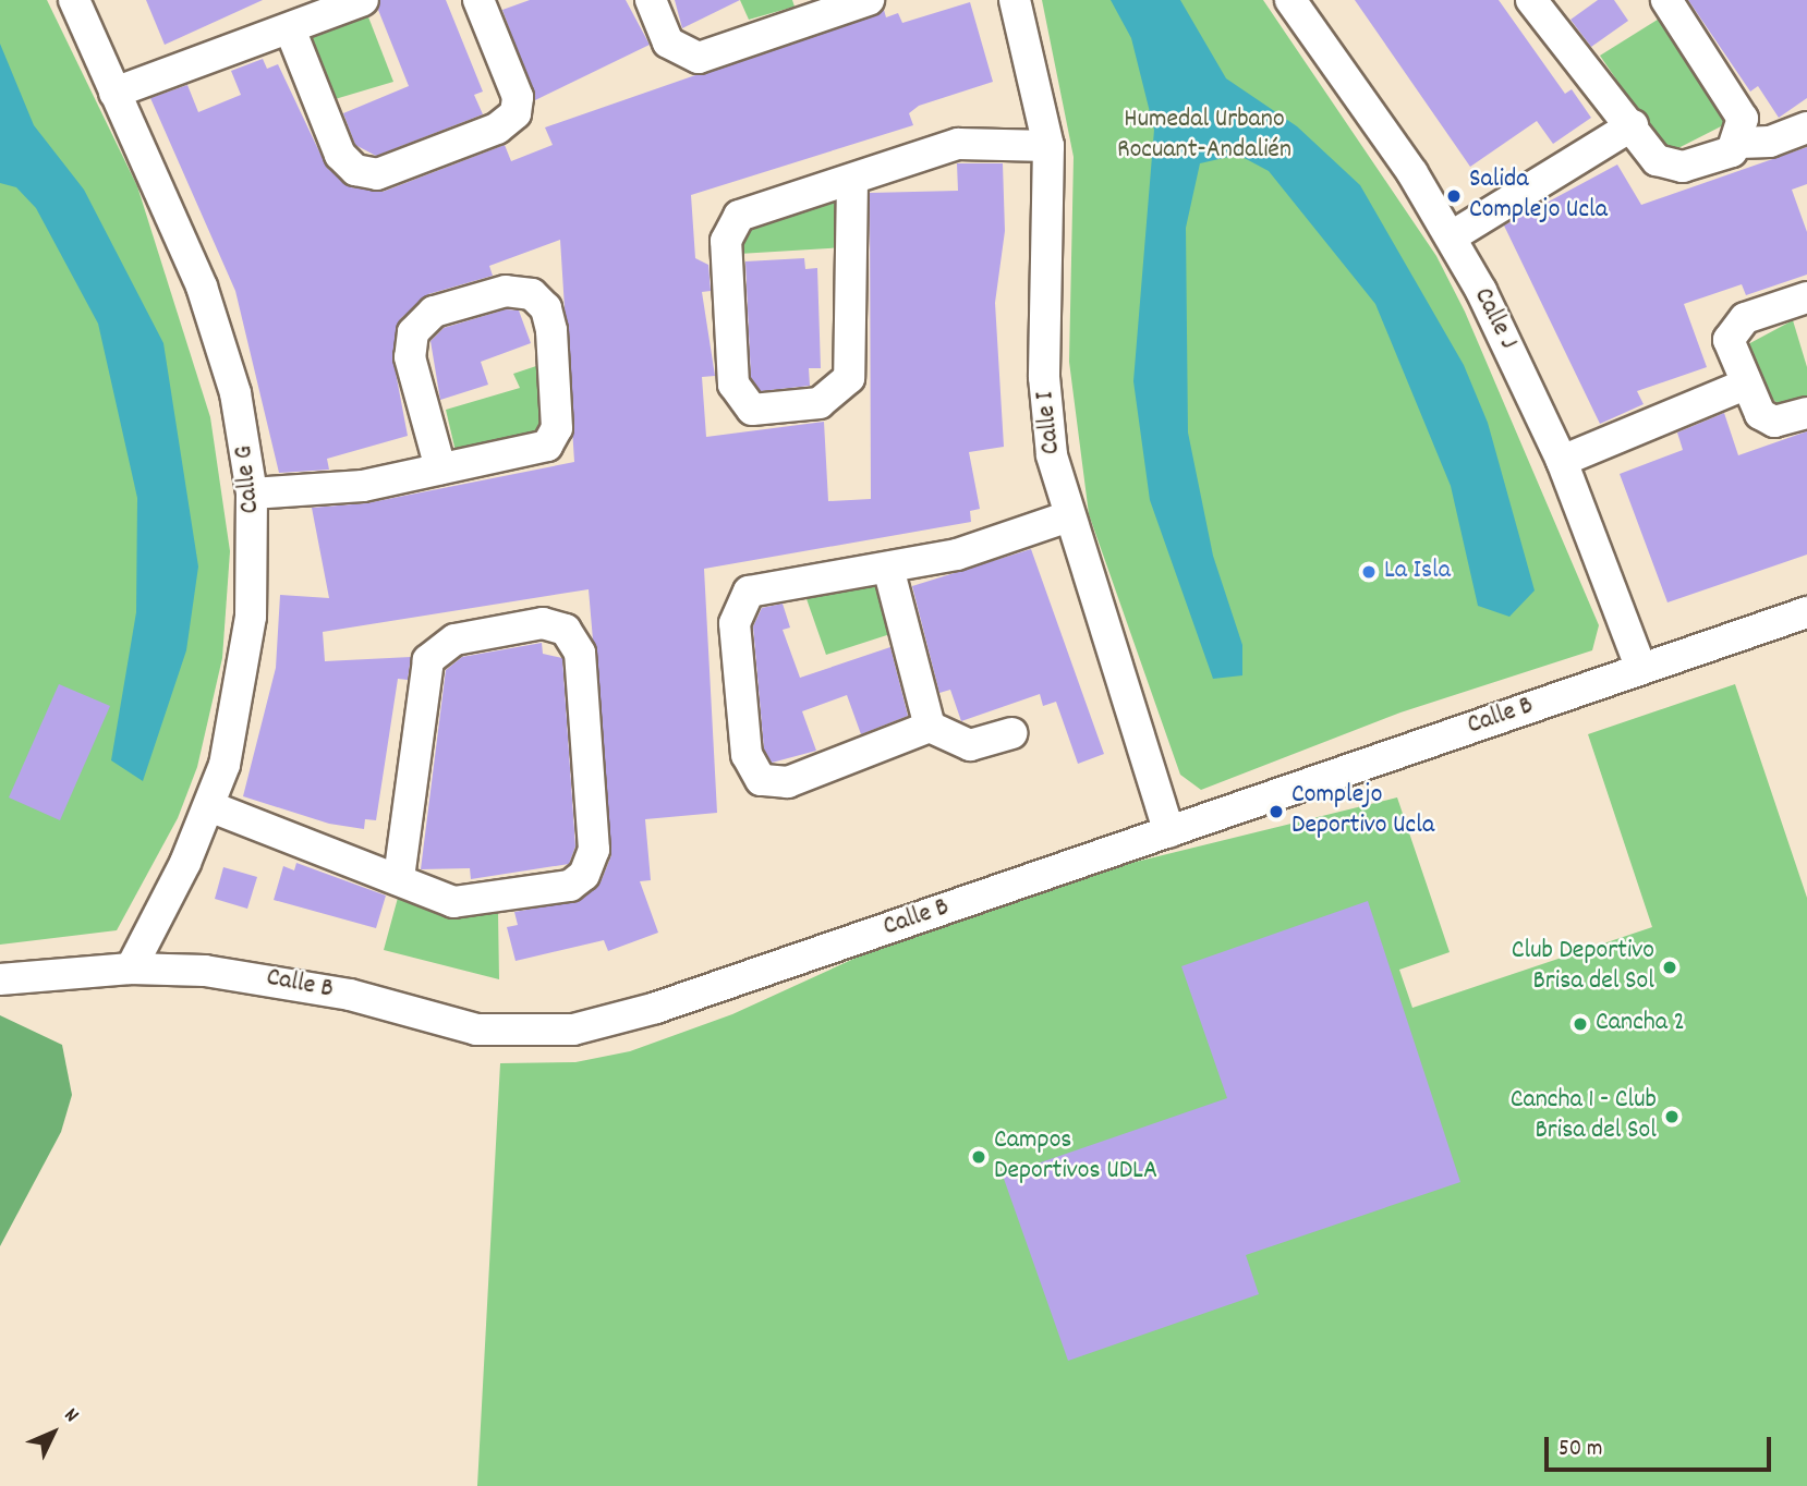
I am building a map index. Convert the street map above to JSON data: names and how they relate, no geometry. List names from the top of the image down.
{
  "streets": {
    "street": [
      "Calle J",
      "Calle I",
      "Calle G",
      "Calle B"
    ]
  },
  "crossings": [
    ["Calle J", "Calle B"],
    ["Calle I", "Calle B"],
    ["Calle G", "Calle B"]
  ],
  "parks": ["Humedal Urbano Rocuant-Andalién"],
  "places": [
    "Salida Complejo Ucla",
    "La Isla",
    "Complejo Deportivo Ucla",
    "Club Deportivo Brisa del Sol",
    "Cancha 2",
    "Cancha 1 - Club Brisa del Sol",
    "Campos Deportivos UDLA"
  ],
  "scale_bar": "50 m",
  "north": "top right"
}
